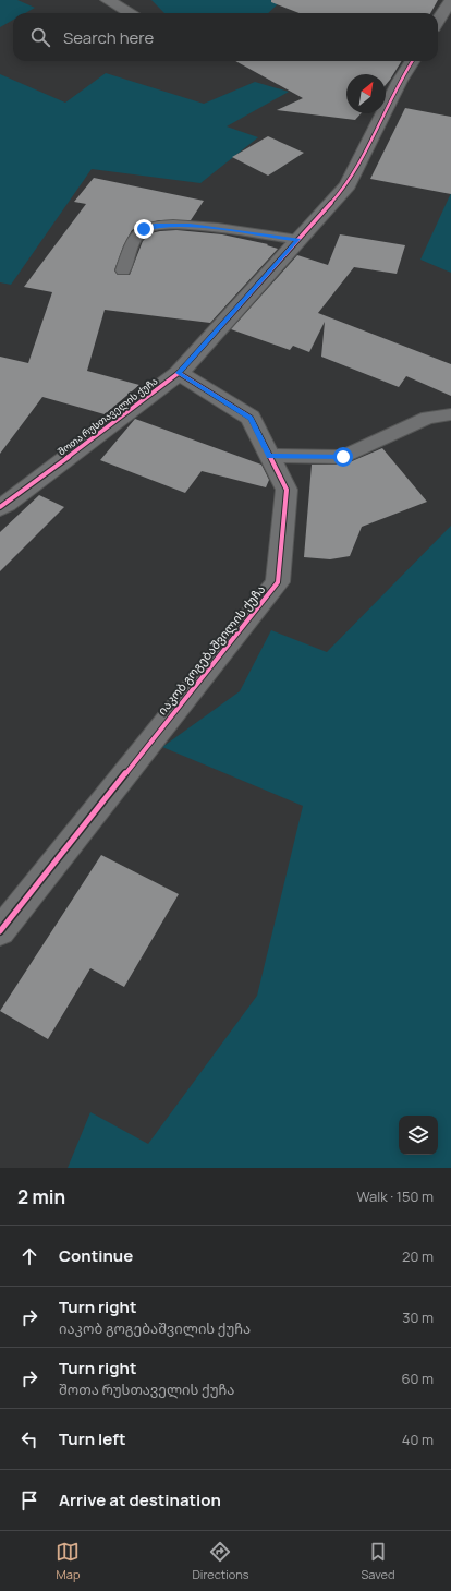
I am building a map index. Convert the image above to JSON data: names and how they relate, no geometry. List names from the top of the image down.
{
  "streets": {
    "street": ["შოთა რუსთაველის ქუჩა", "იაკობ გოგებაშვილის ქუჩა"]
  },
  "crossings": [
    ["შოთა რუსთაველის ქუჩა", "იაკობ გოგებაშვილის ქუჩა"]
  ],
  "north": "top right",
  "page": {
    "search": "Search here",
    "heading": ["2 min", "Walk · 150 m"],
    "list": [
      ["Continue", "20 m"],
      ["Turn right", "იაკობ გოგებაშვილის ქუჩა", "30 m"],
      ["Turn right", "შოთა რუსთაველის ქუჩა", "60 m"],
      ["Turn left", "40 m"],
      "Arrive at destination"
    ],
    "nav": ["Map", "Directions", "Saved"]
  }
}
